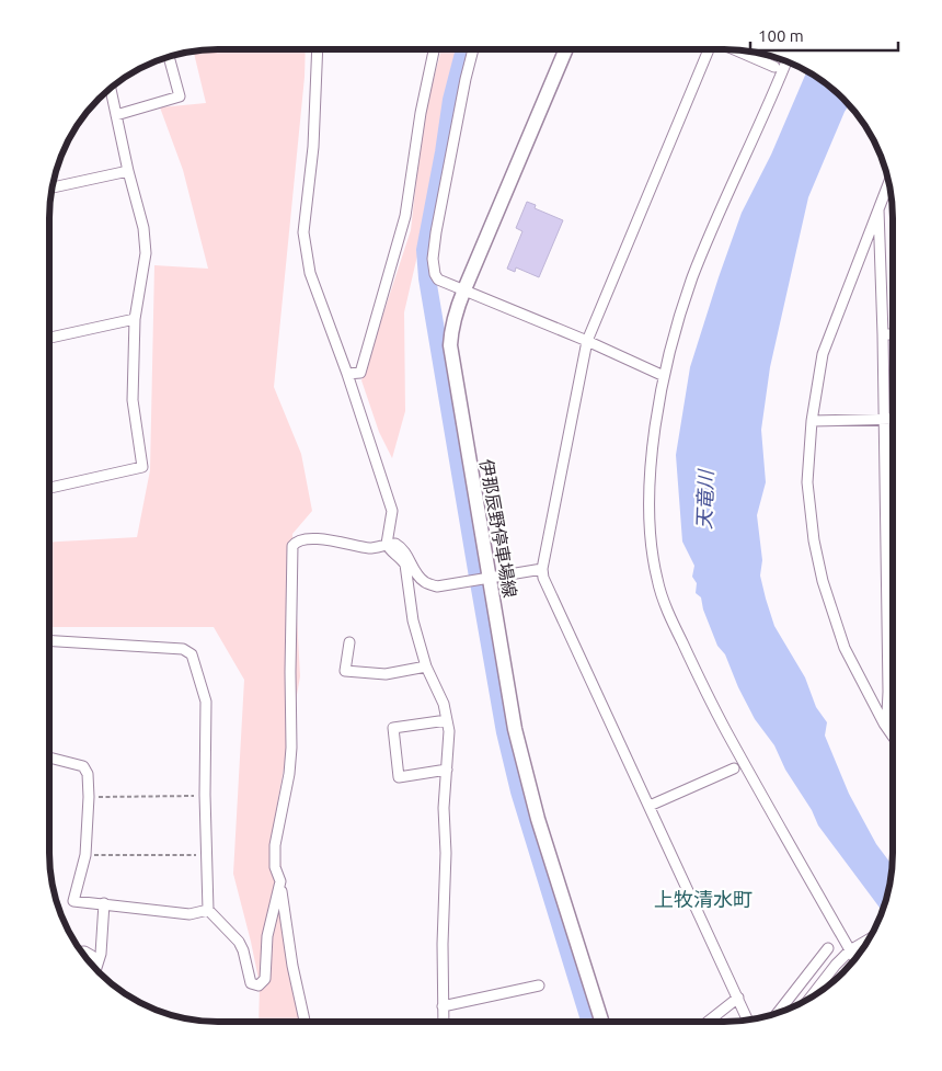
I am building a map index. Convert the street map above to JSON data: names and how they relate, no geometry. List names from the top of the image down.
{
  "streets": {
    "main road": ["伊那辰野停車場線"]
  },
  "districts": ["上牧清水町"],
  "water": ["天竜川"],
  "scale_bar": "100 m"
}
